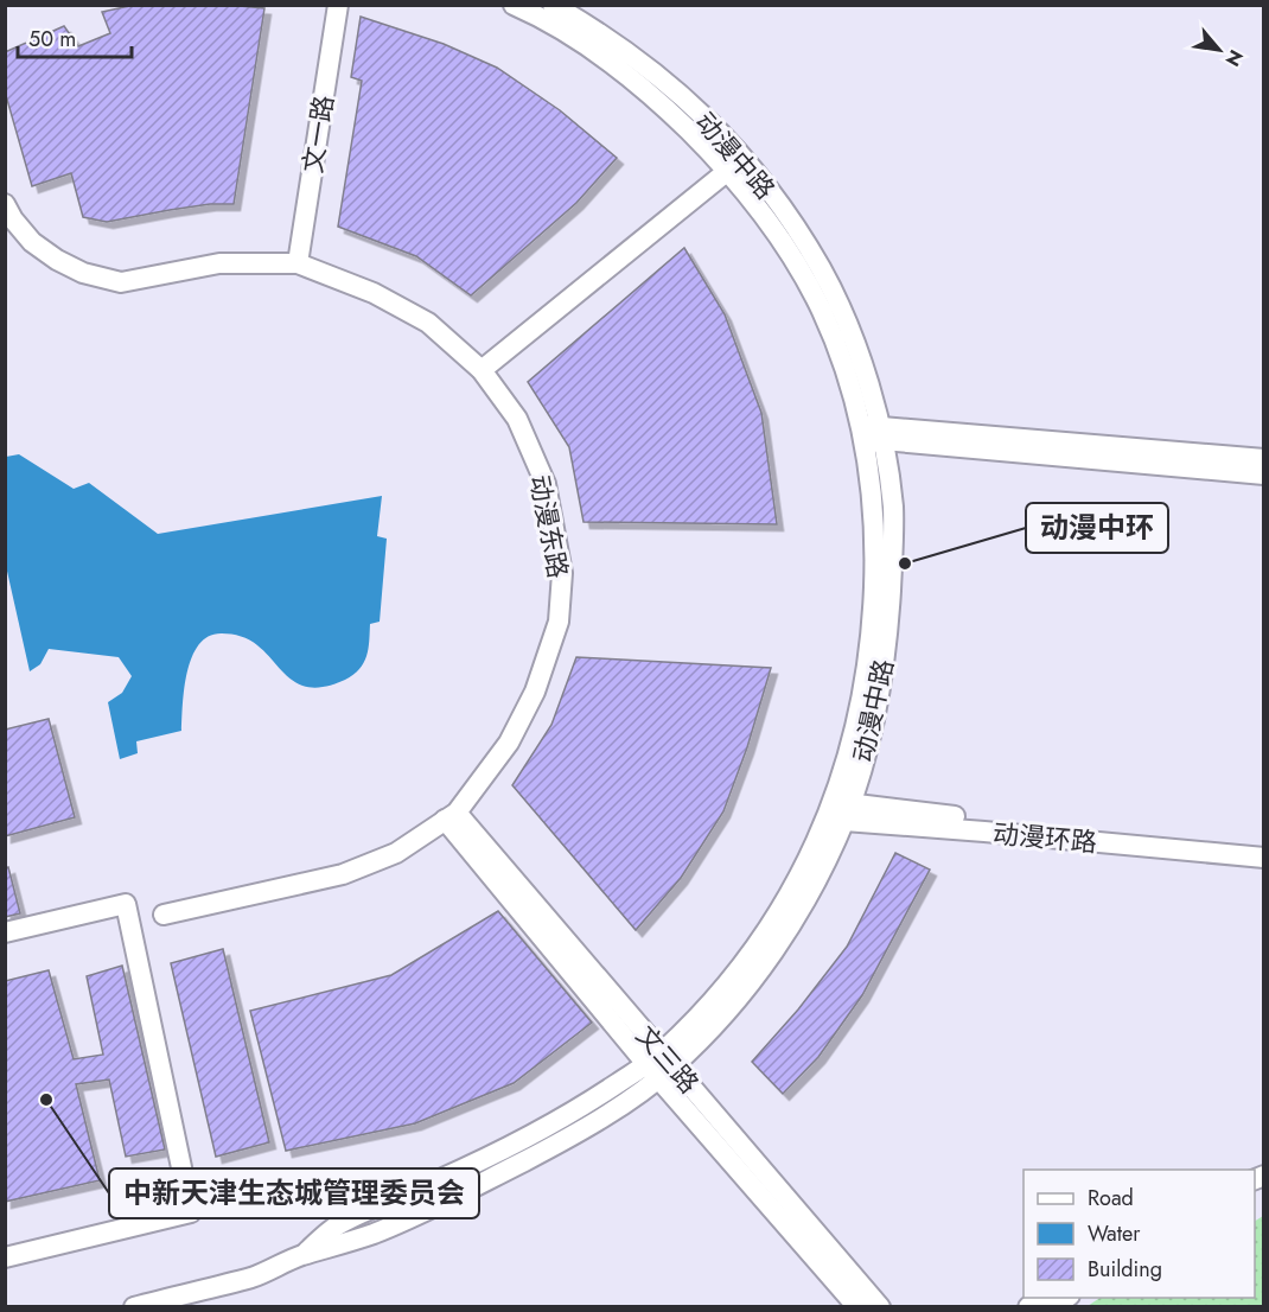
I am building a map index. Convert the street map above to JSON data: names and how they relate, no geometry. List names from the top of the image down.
{
  "streets": {
    "street": [
      "文一路",
      "动漫中路",
      "动漫东路",
      "动漫环路",
      "文三路"
    ]
  },
  "crossings": [
    ["文一路", "动漫东路"],
    ["动漫中路", "动漫环路"],
    ["动漫中路", "文三路"],
    ["动漫东路", "文三路"]
  ],
  "places": ["动漫中环", "中新天津生态城管理委员会"],
  "legend": ["Road", "Water", "Building"],
  "scale_bar": "50 m",
  "north": "bottom right"
}
